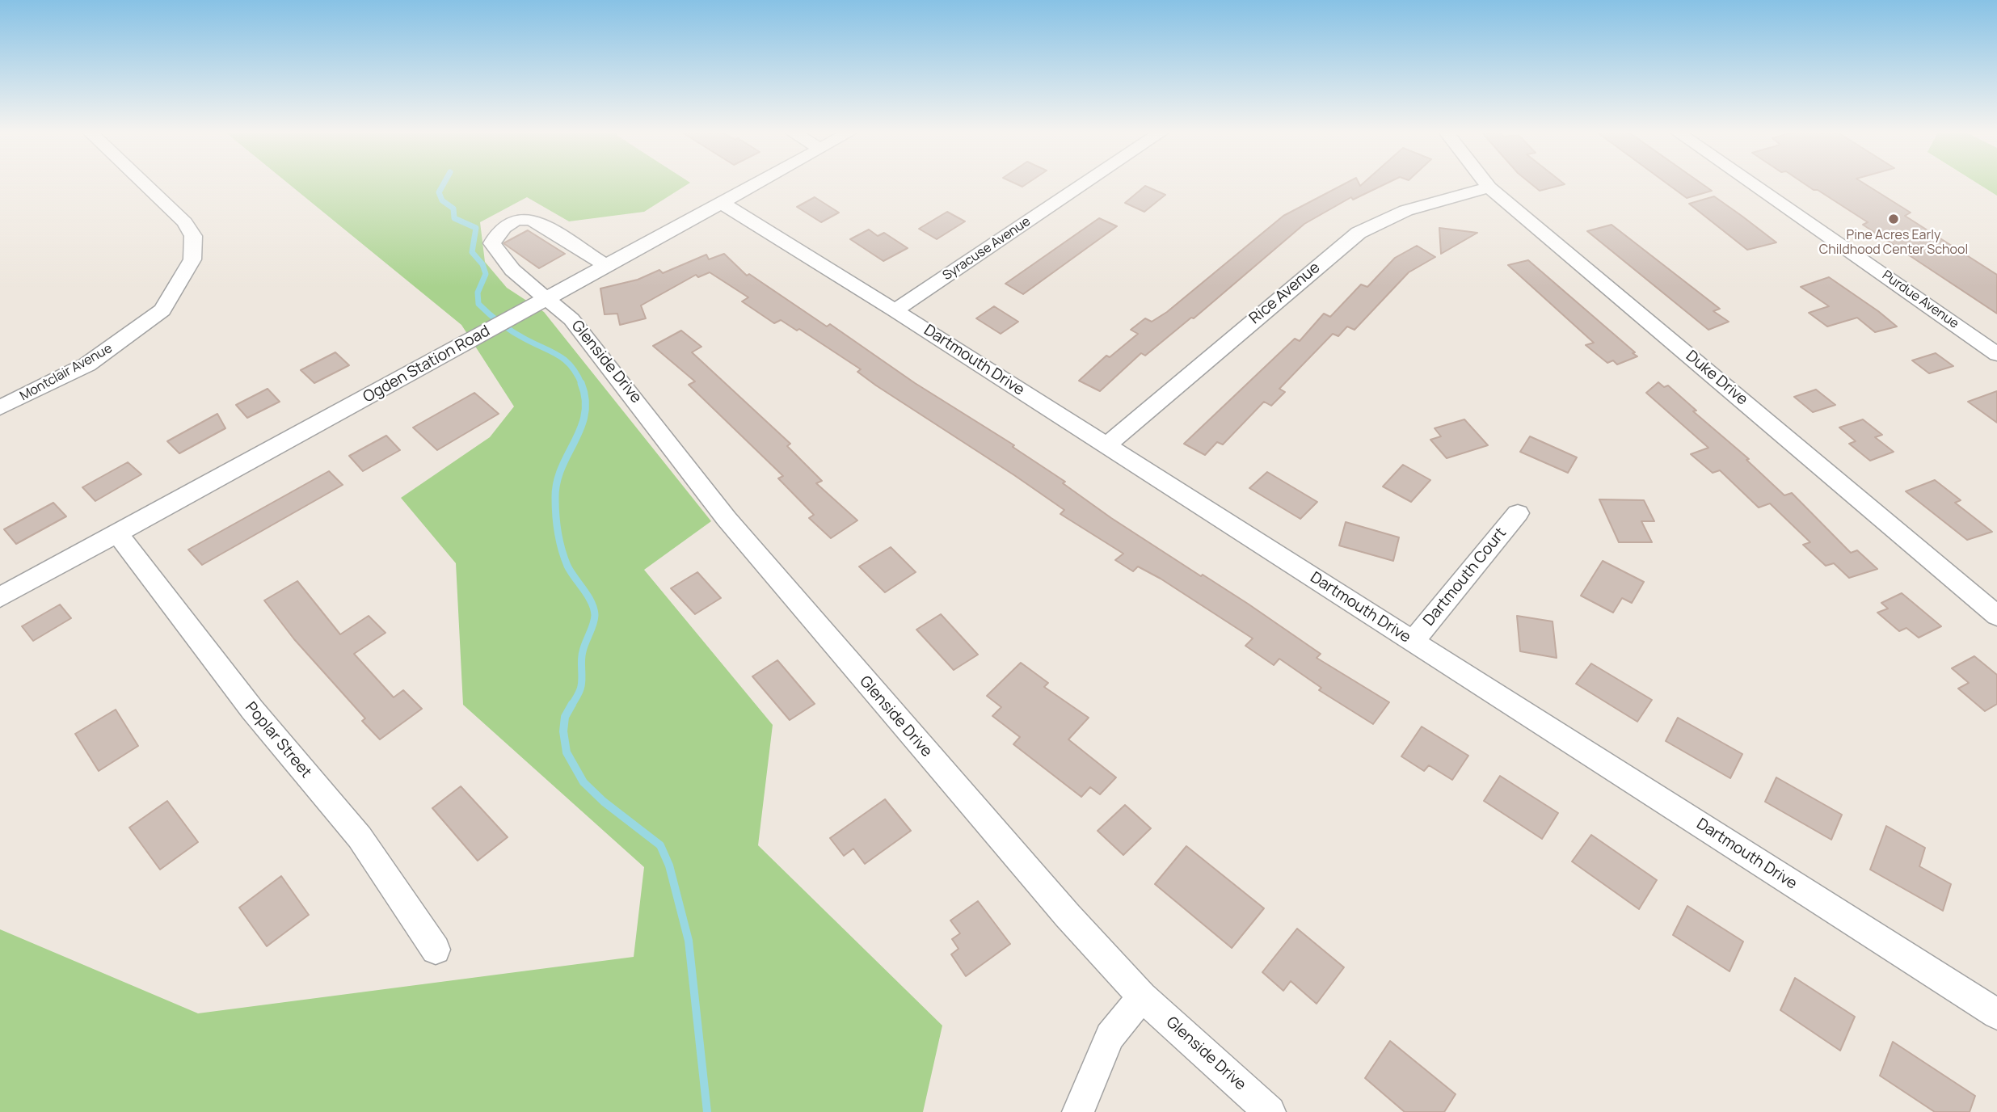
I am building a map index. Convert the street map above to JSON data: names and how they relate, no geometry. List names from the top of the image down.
{
  "streets": {
    "street": [
      "Syracuse Avenue",
      "Rice Avenue",
      "Purdue Avenue",
      "Dartmouth Drive",
      "Glenside Drive",
      "Ogden Station Road",
      "Montclair Avenue",
      "Duke Drive",
      "Dartmouth Court",
      "Poplar Street"
    ]
  },
  "crossings": [
    ["Syracuse Avenue", "Dartmouth Drive"],
    ["Rice Avenue", "Dartmouth Drive"],
    ["Rice Avenue", "Duke Drive"],
    ["Dartmouth Drive", "Ogden Station Road"],
    ["Dartmouth Drive", "Dartmouth Court"],
    ["Glenside Drive", "Ogden Station Road"],
    ["Ogden Station Road", "Poplar Street"]
  ],
  "places": ["Pine Acres Early Childhood Center School"]
}
